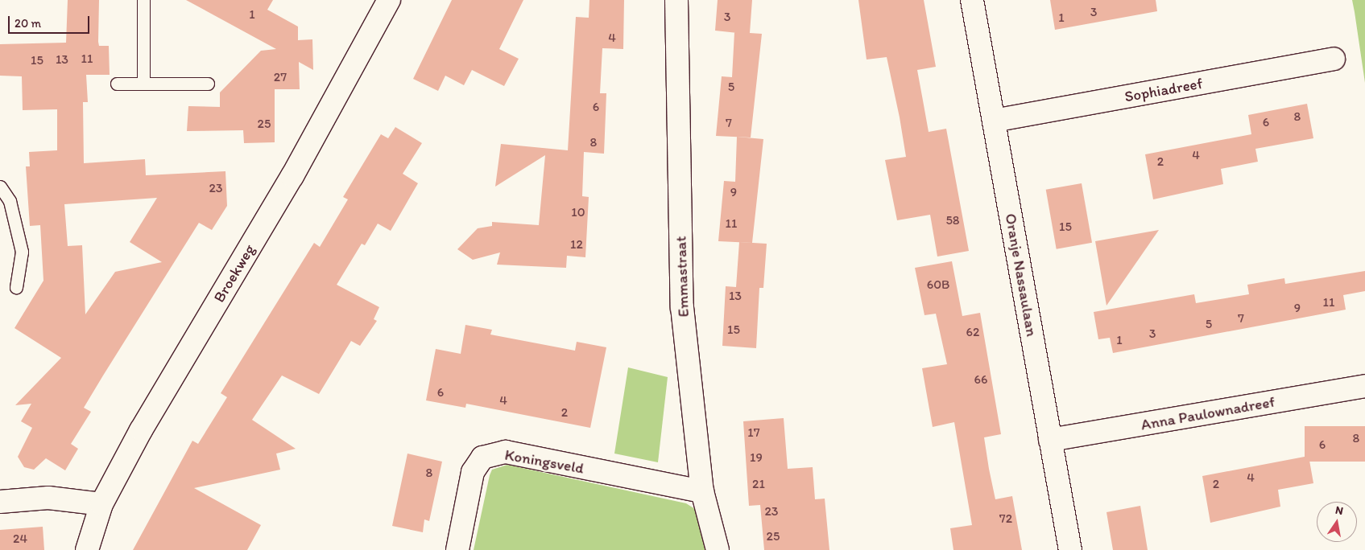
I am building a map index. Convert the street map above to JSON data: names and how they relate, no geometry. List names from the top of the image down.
{
  "streets": {
    "street": [
      "Sophiadreef",
      "Broekweg",
      "Oranje Nassaulaan",
      "Emmastraat",
      "Anna Paulownadreef",
      "Koningsveld"
    ]
  },
  "crossings": [
    ["Sophiadreef", "Oranje Nassaulaan"],
    ["Oranje Nassaulaan", "Anna Paulownadreef"],
    ["Emmastraat", "Koningsveld"]
  ],
  "house_numbers": [
    "3",
    "1",
    "3",
    "1",
    "4",
    "11",
    "13",
    "15",
    "27",
    "5",
    "6",
    "8",
    "6",
    "7",
    "25",
    "8",
    "4",
    "2",
    "23",
    "9",
    "10",
    "58",
    "11",
    "15",
    "12",
    "60B",
    "13",
    "11",
    "9",
    "7",
    "5",
    "15",
    "62",
    "3",
    "1",
    "66",
    "6",
    "4",
    "2",
    "17",
    "8",
    "6",
    "19",
    "8",
    "4",
    "21",
    "2",
    "23",
    "72",
    "25",
    "24"
  ],
  "scale_bar": "20 m",
  "north": "top"
}
